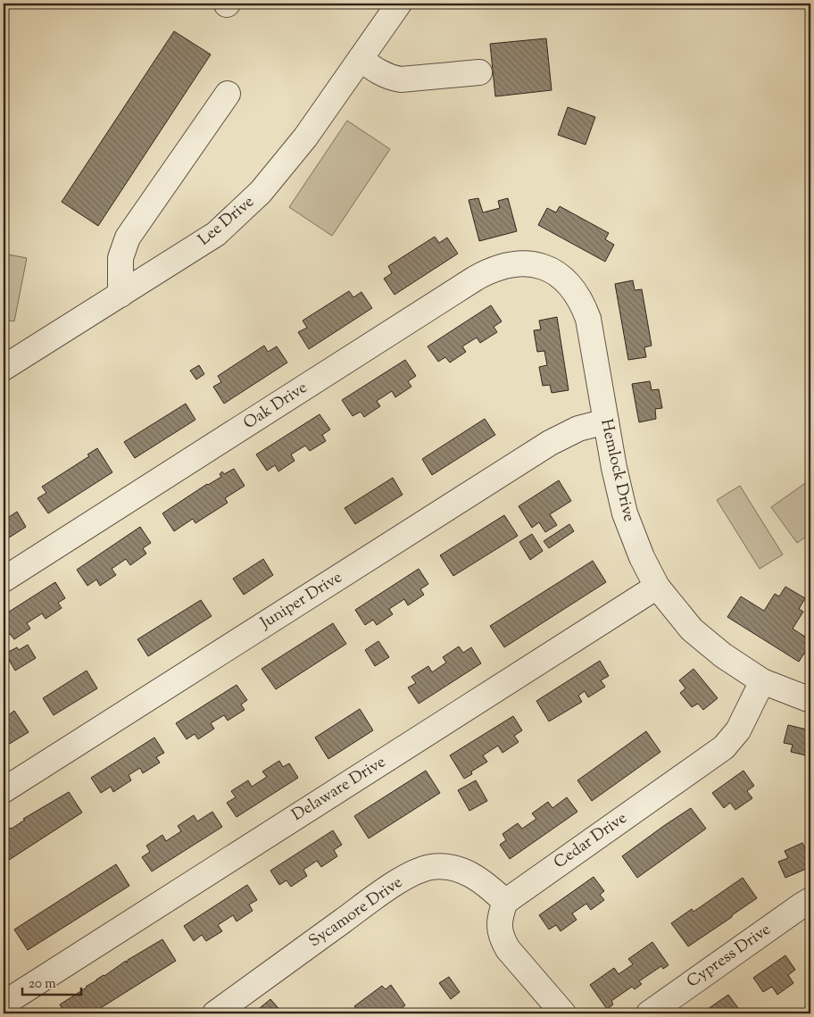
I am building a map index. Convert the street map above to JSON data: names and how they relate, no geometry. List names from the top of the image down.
{
  "streets": {
    "street": [
      "Lee Drive",
      "Oak Drive",
      "Hemlock Drive",
      "Juniper Drive",
      "Delaware Drive",
      "Cedar Drive",
      "Sycamore Drive",
      "Cypress Drive"
    ]
  },
  "crossings": [
    ["Oak Drive", "Hemlock Drive"],
    ["Hemlock Drive", "Juniper Drive"],
    ["Hemlock Drive", "Delaware Drive"],
    ["Hemlock Drive", "Cedar Drive"],
    ["Cedar Drive", "Sycamore Drive"]
  ],
  "scale_bar": "20 m"
}
